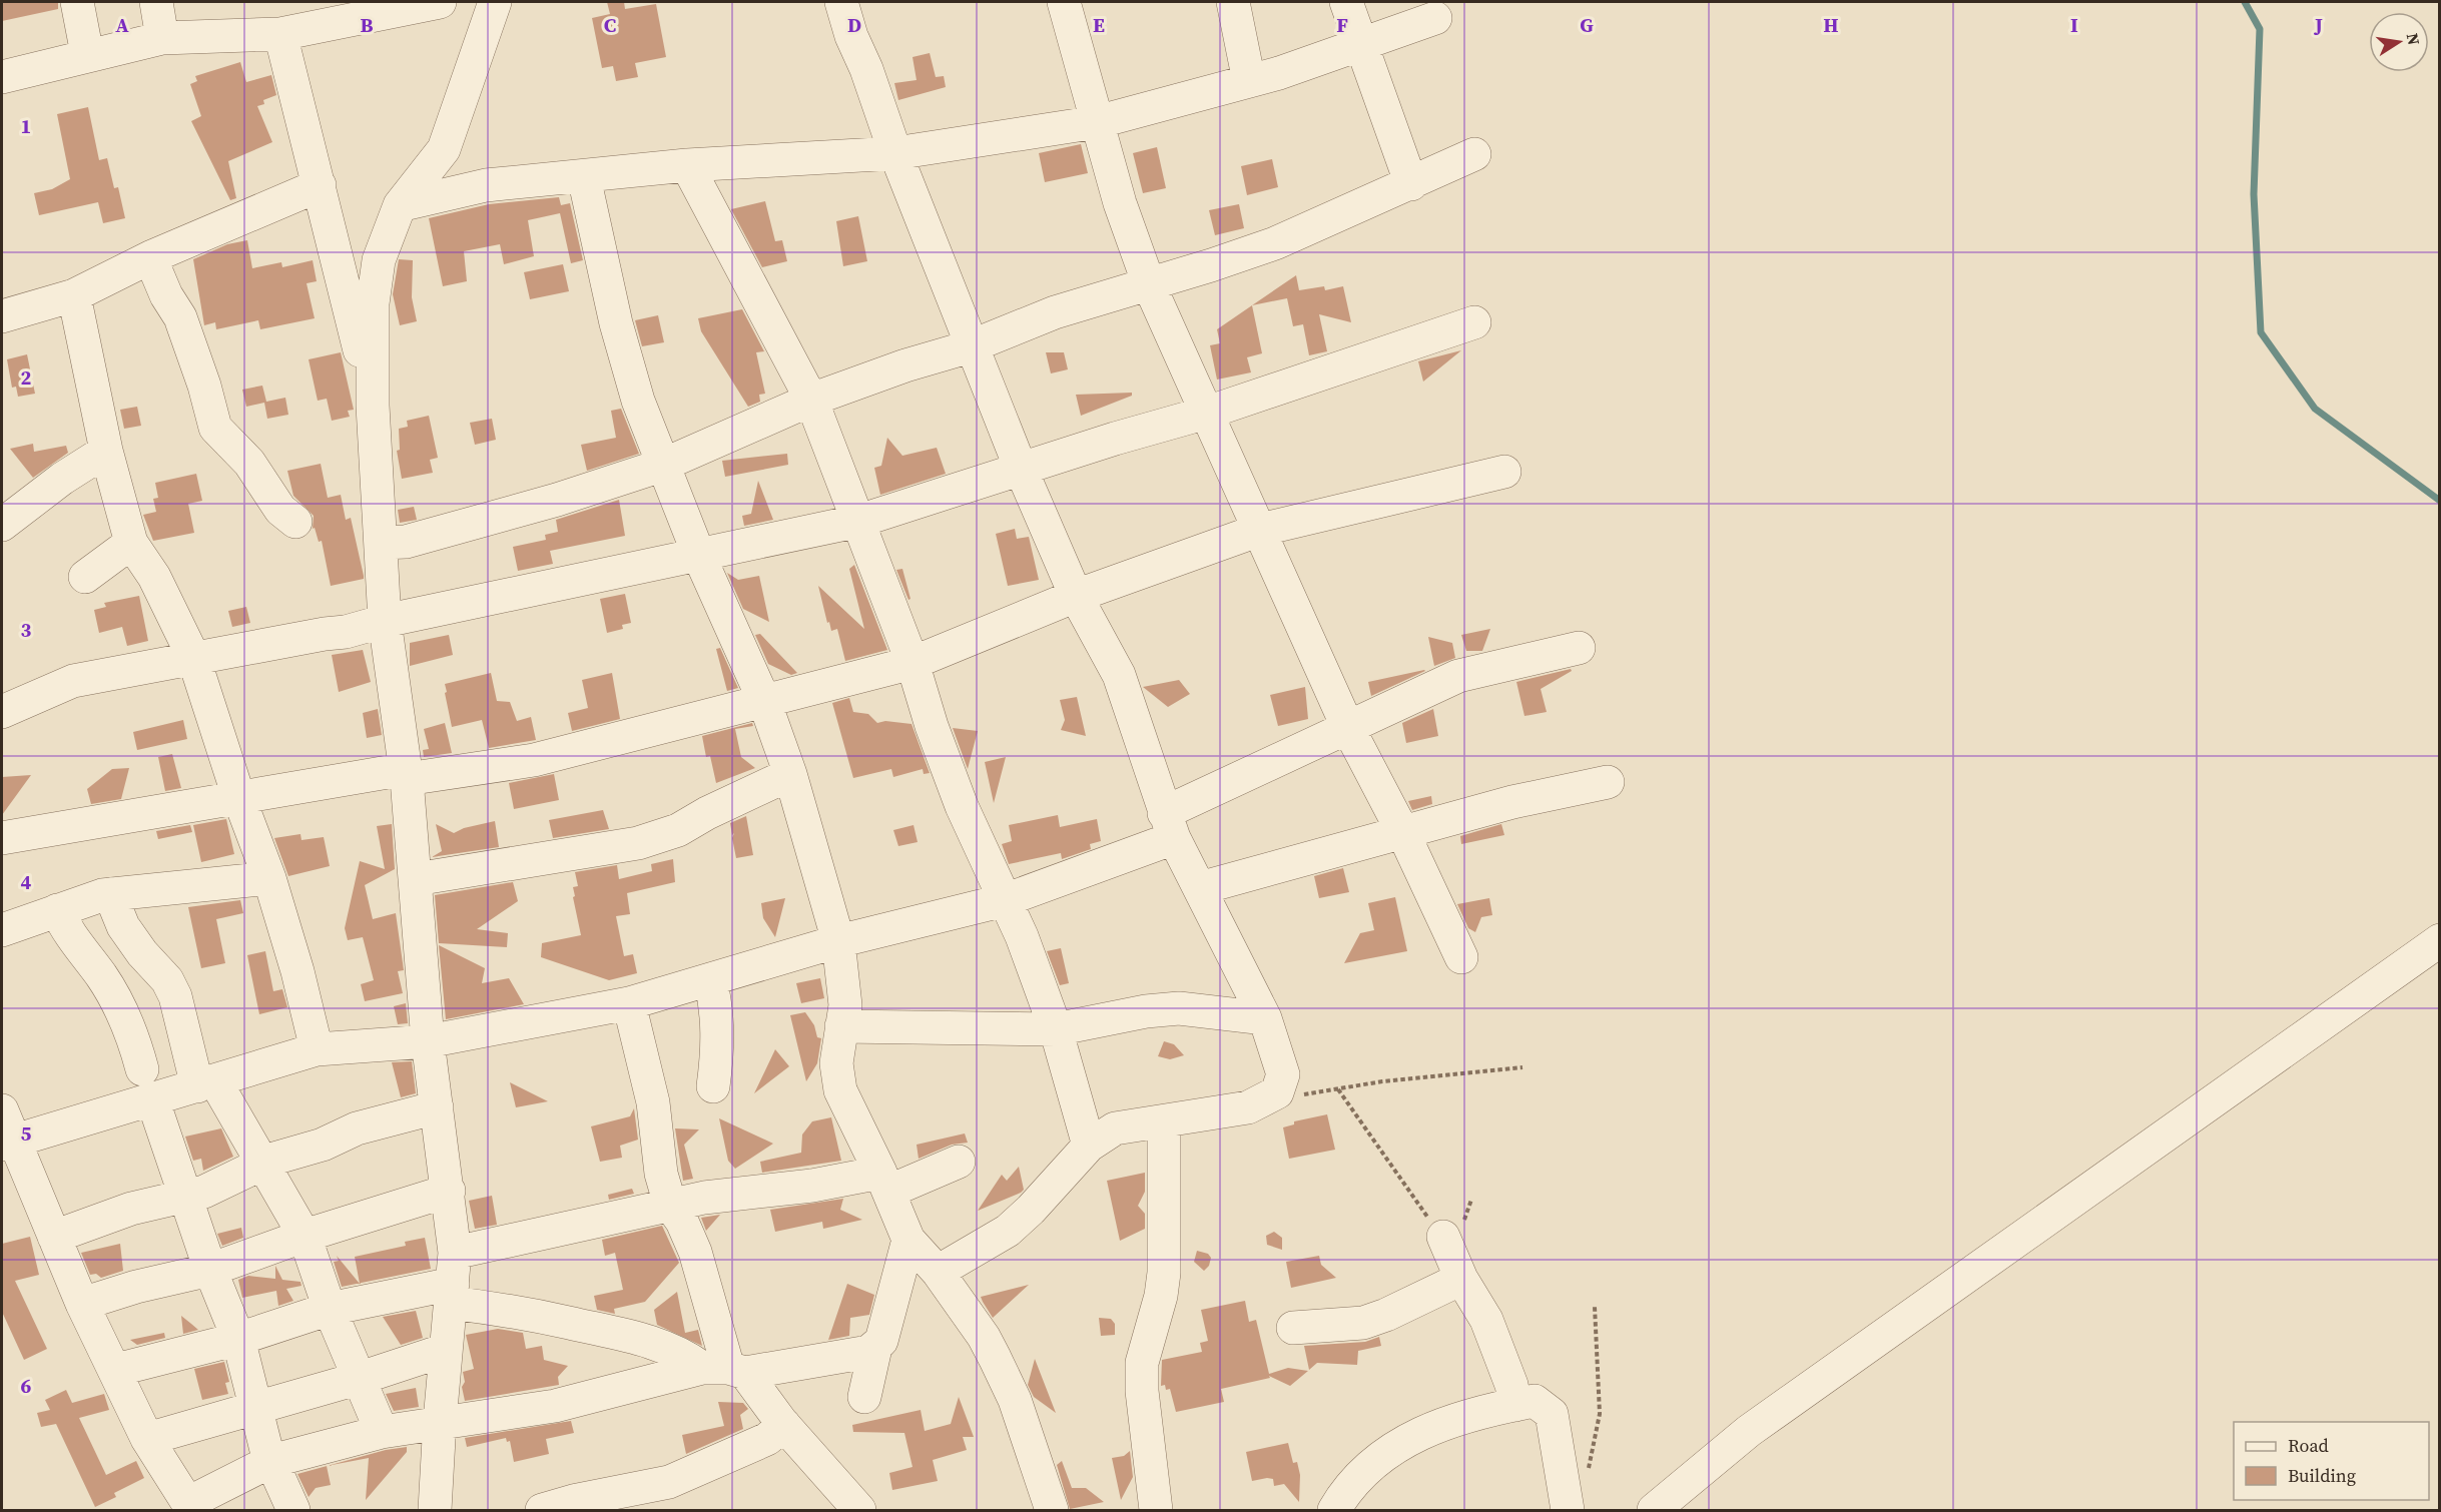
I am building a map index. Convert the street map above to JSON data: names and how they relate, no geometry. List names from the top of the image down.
{
  "legend": ["Road", "Building"],
  "north": "right",
  "grid": {
    "columns": [
      "A",
      "B",
      "C",
      "D",
      "E",
      "F",
      "G",
      "H",
      "I",
      "J"
    ],
    "rows": [
      "1",
      "2",
      "3",
      "4",
      "5",
      "6"
    ]
  }
}
